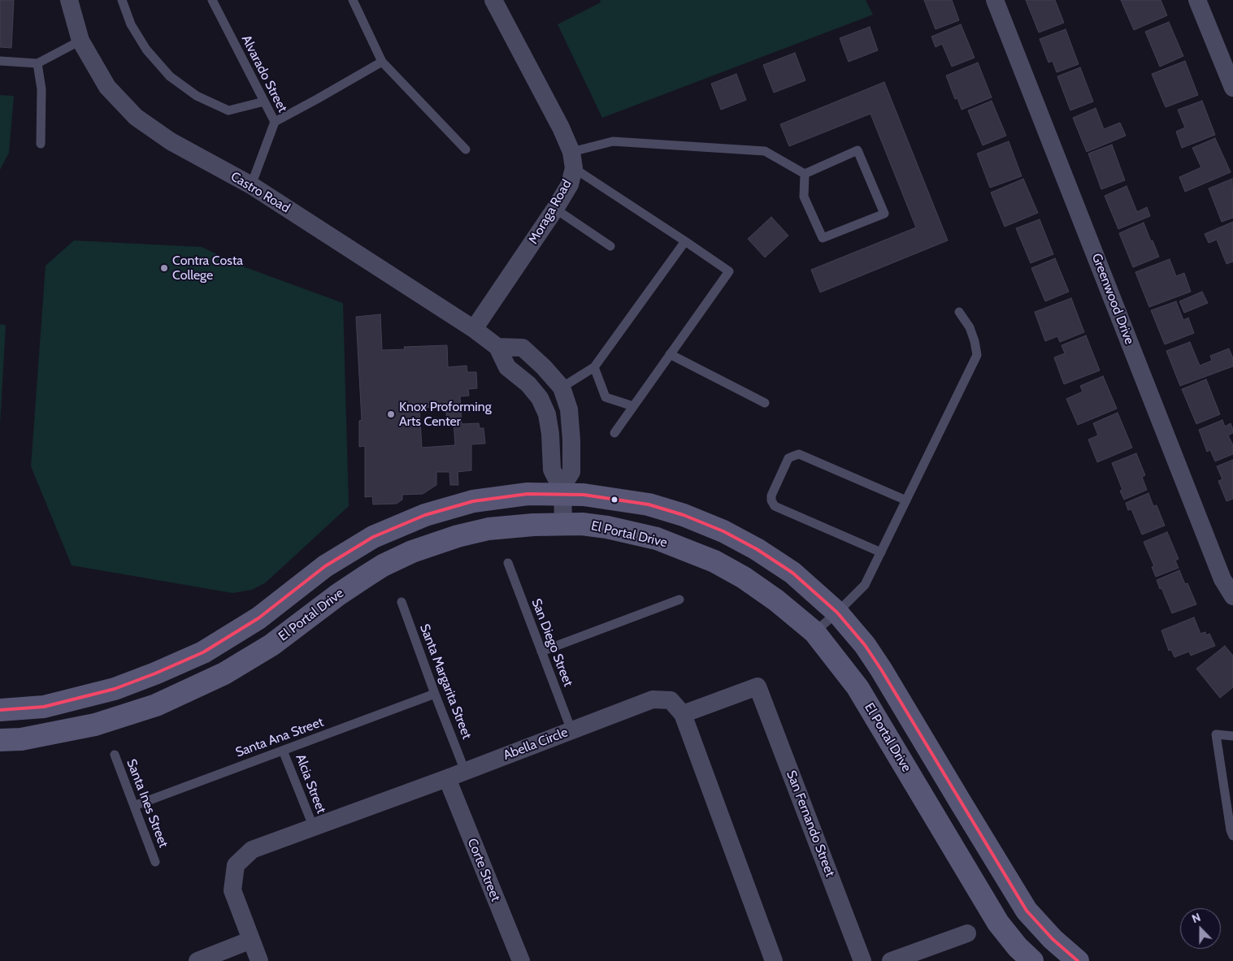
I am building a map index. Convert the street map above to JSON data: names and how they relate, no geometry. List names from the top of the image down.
{
  "streets": {
    "main road": ["El Portal Drive"],
    "street": [
      "Castro Road",
      "Moraga Road",
      "Greenwood Drive",
      "Abella Circle",
      "San Fernando Street",
      "Corte Street"
    ],
    "lane": [
      "Alvarado Street",
      "San Diego Street",
      "Santa Margarita Street",
      "Santa Ana Street",
      "Alcia Street",
      "Santa Ines Street"
    ]
  },
  "crossings": [
    ["Alvarado Street", "Castro Road"],
    ["Castro Road", "Moraga Road"],
    ["San Diego Street", "Abella Circle"],
    ["Santa Margarita Street", "Santa Ana Street"],
    ["Santa Margarita Street", "Abella Circle"],
    ["Santa Ana Street", "Alcia Street"],
    ["Santa Ana Street", "Santa Ines Street"],
    ["Abella Circle", "Alcia Street"],
    ["Abella Circle", "San Fernando Street"],
    ["Abella Circle", "Corte Street"]
  ],
  "places": ["Contra Costa College", "Knox Proforming Arts Center"],
  "north": "top"
}
